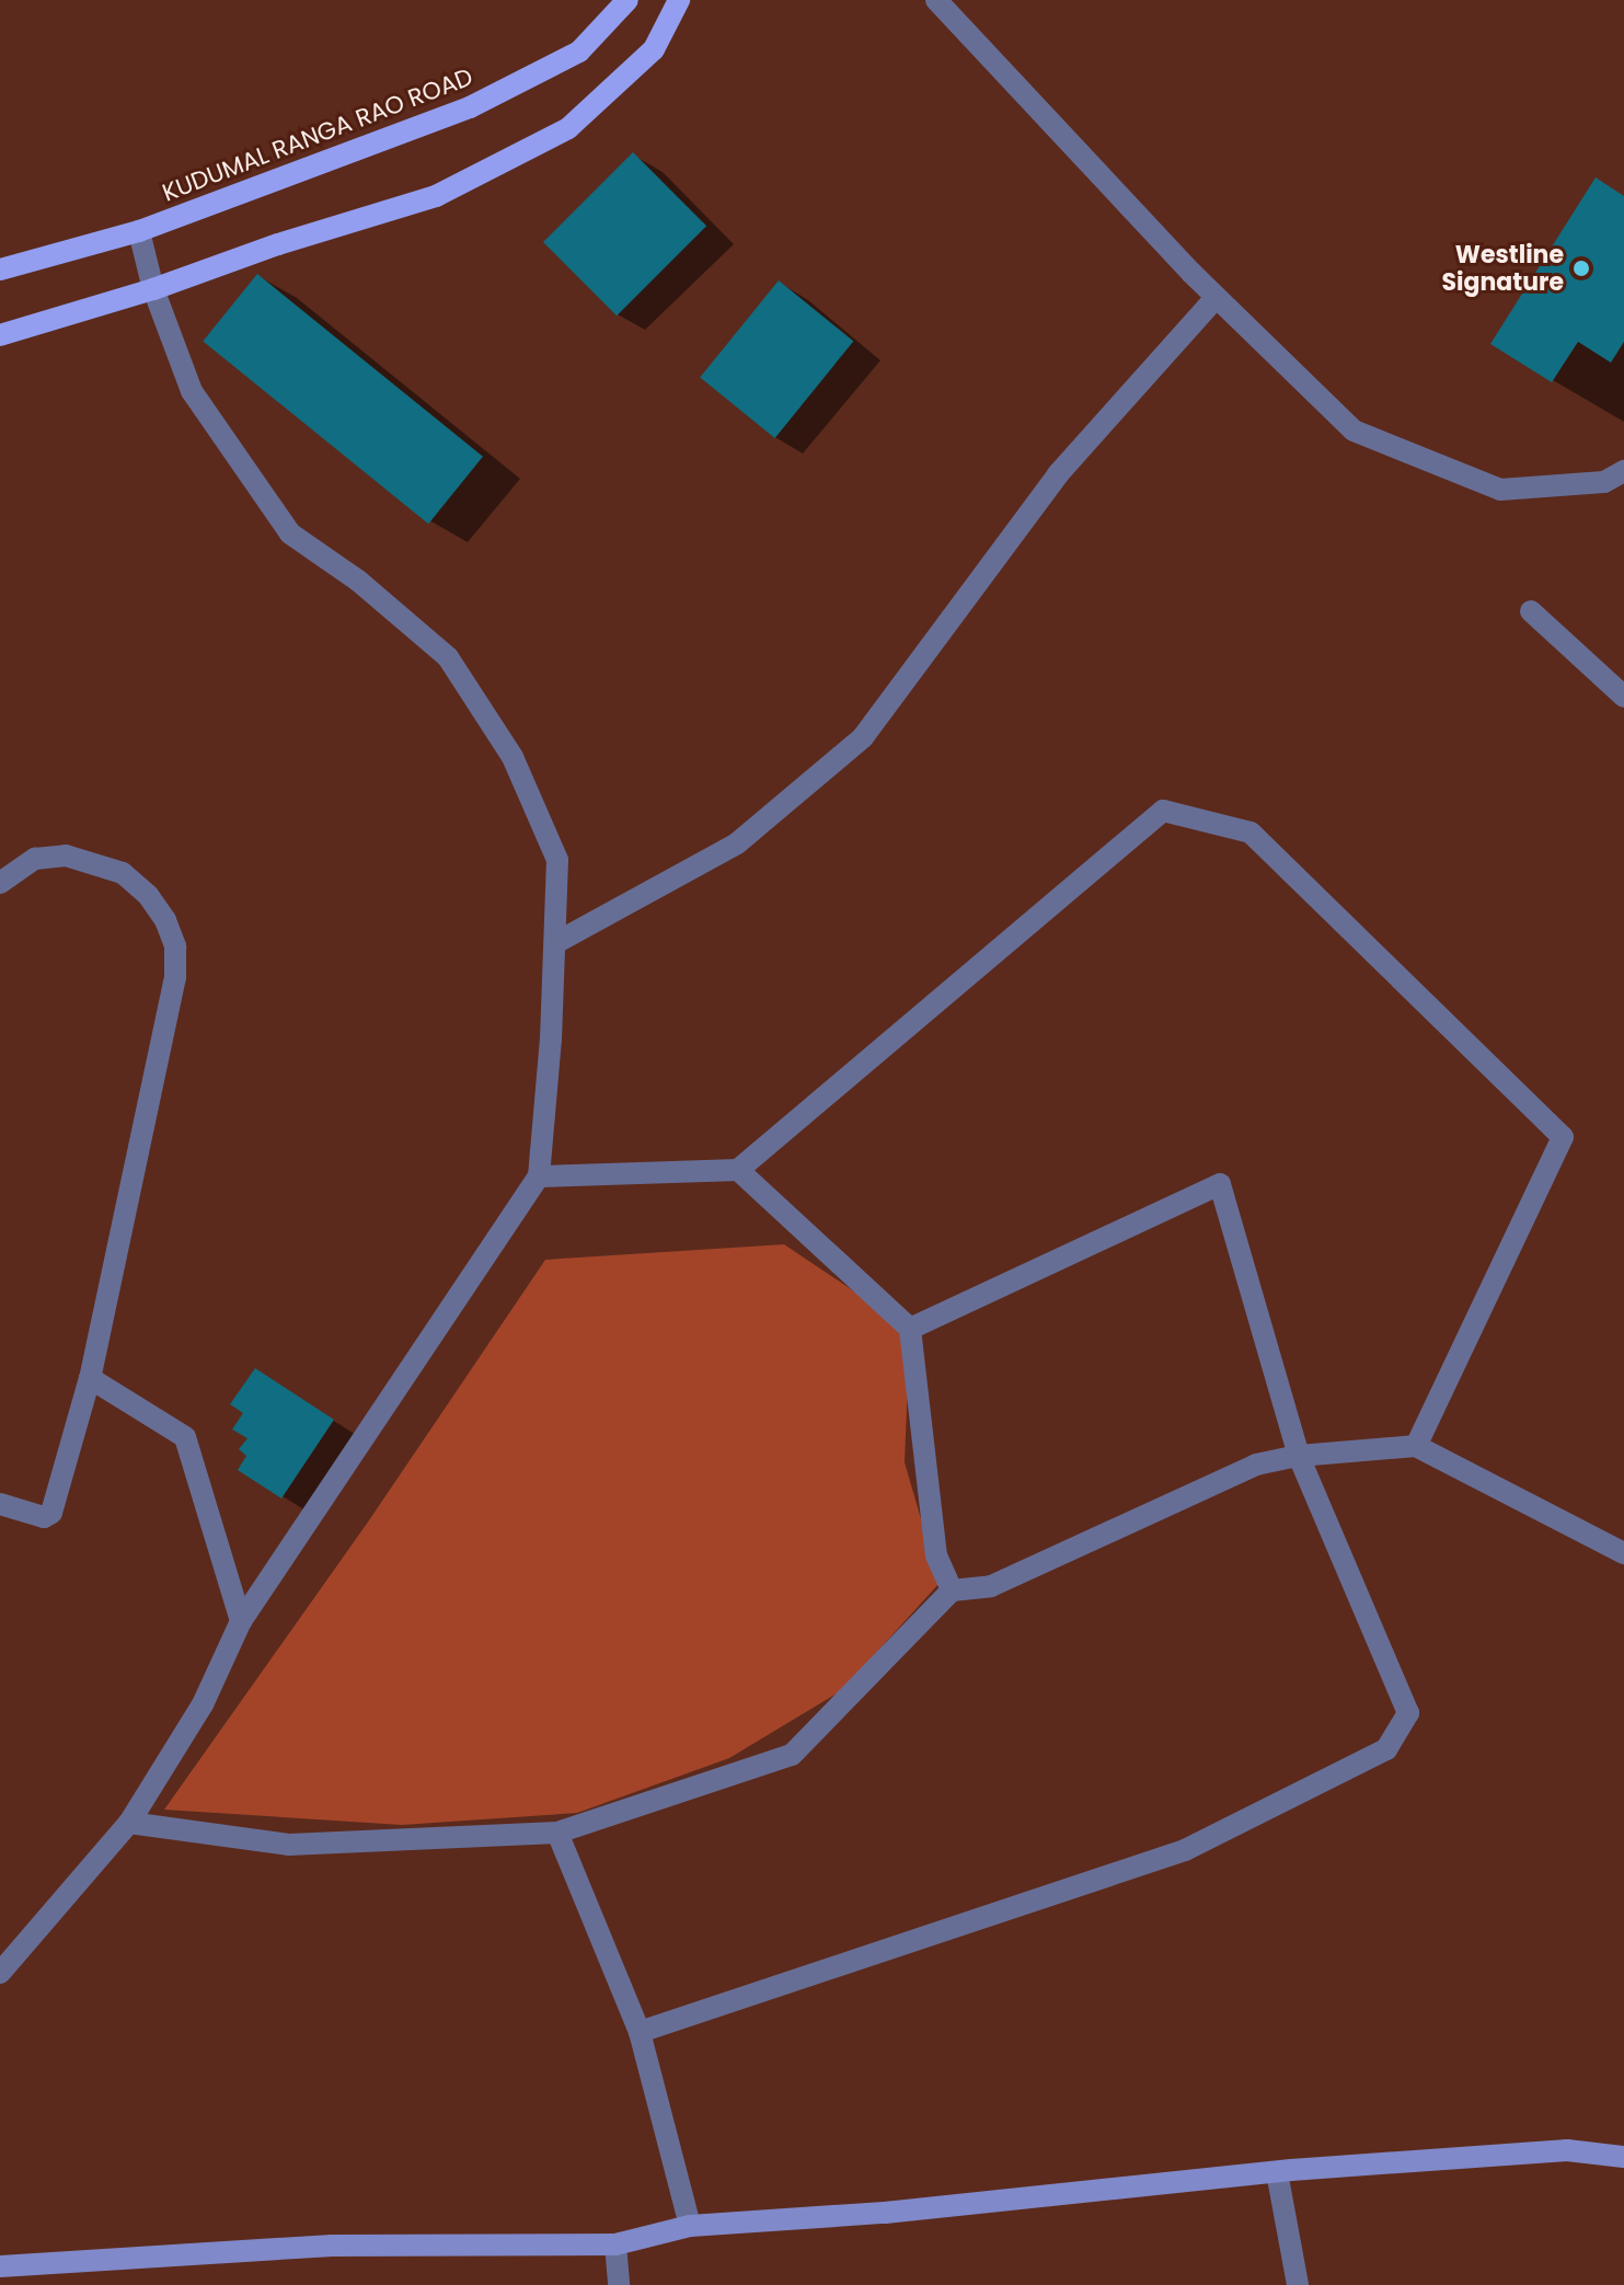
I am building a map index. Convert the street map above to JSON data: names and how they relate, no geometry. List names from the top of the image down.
{
  "streets": {
    "main road": ["KUDUMAL RANGA RAO ROAD"]
  },
  "places": ["Westline Signature"]
}
